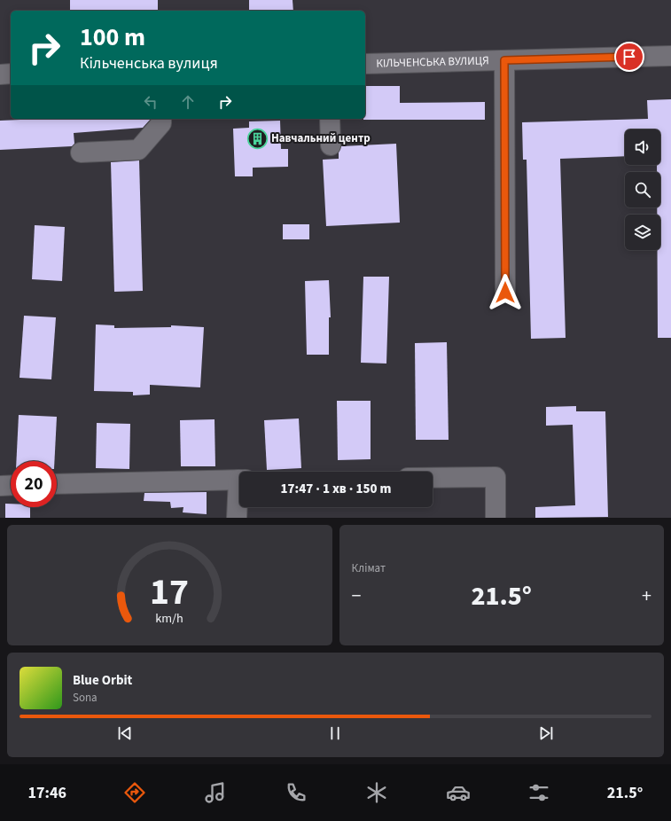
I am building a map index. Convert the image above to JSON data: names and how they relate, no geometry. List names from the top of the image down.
{
  "streets": {
    "street": ["КІЛЬЧЕНСЬКА ВУЛИЦЯ"]
  },
  "places": {
    "building": ["Навчальний центр"]
  },
  "page": {
    "turn": ["100 m", "Кільченська вулиця"],
    "limit": "20",
    "trip": "17:47 · 1 хв · 150 m",
    "tile": "Клімат",
    "heat": ["−", "21.5°", "+"],
    "song": ["Blue Orbit", "Sona"],
    "tabs": ["17:46", "21.5°"],
    "gauge": ["17", "km/h"]
  }
}
